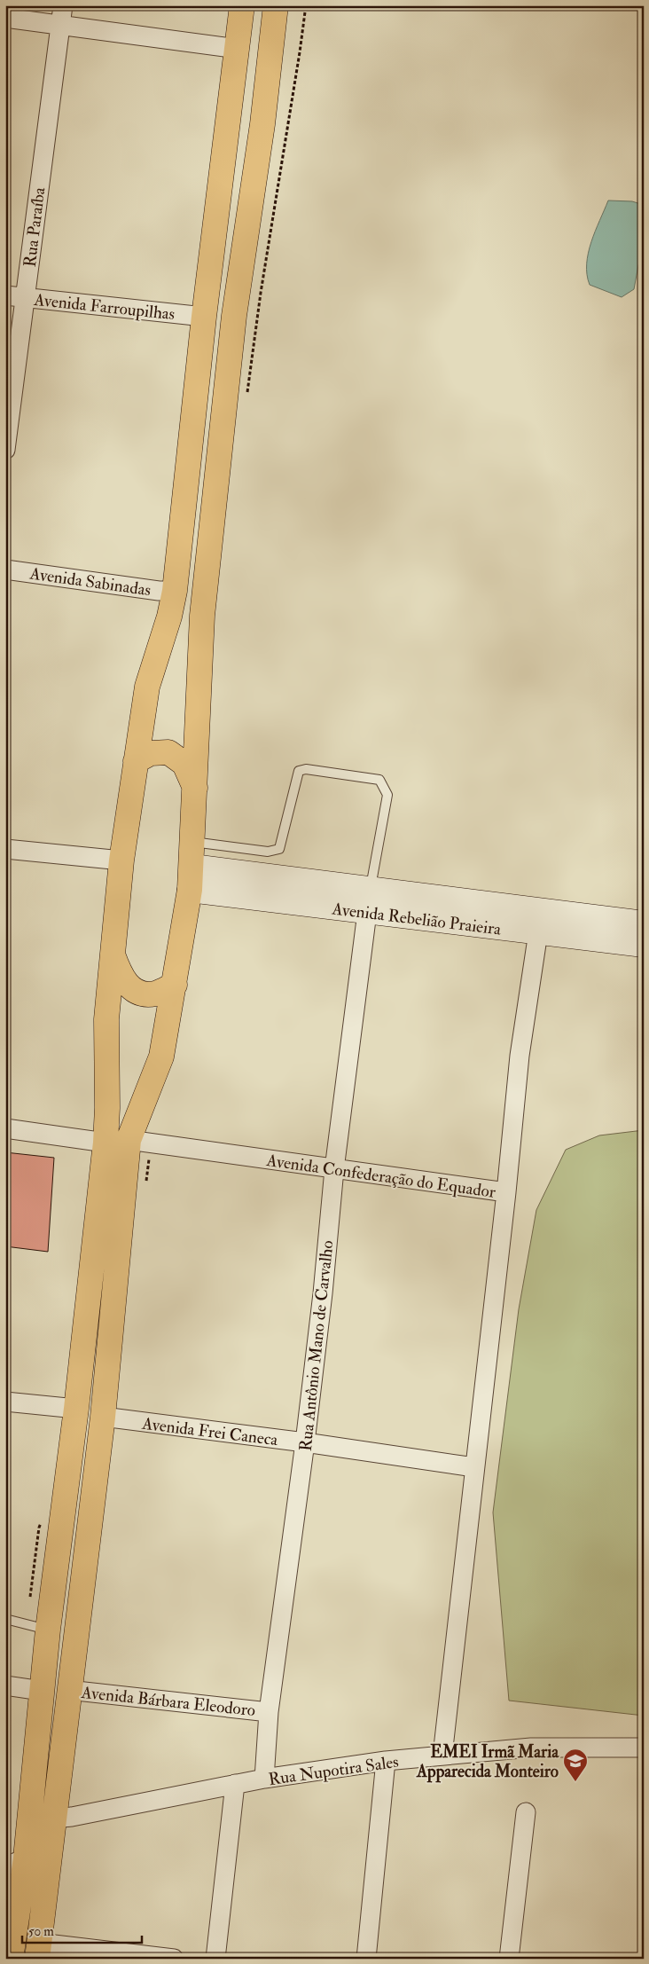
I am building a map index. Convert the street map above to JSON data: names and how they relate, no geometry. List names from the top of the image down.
{
  "streets": {
    "street": [
      "Rua Paraíba",
      "Avenida Farroupilhas",
      "Avenida Sabinadas",
      "Avenida Rebelião Praieira",
      "Avenida Confederação do Equador",
      "Rua Antônio Mano de Carvalho",
      "Avenida Frei Caneca",
      "Avenida Bárbara Eleodoro",
      "Rua Nupotira Sales"
    ]
  },
  "crossings": [
    ["Rua Paraíba", "Avenida Farroupilhas"],
    ["Avenida Rebelião Praieira", "Avenida Confederação do Equador"],
    ["Avenida Rebelião Praieira", "Rua Antônio Mano de Carvalho"],
    ["Avenida Confederação do Equador", "Rua Antônio Mano de Carvalho"],
    ["Rua Antônio Mano de Carvalho", "Avenida Frei Caneca"],
    ["Rua Antônio Mano de Carvalho", "Avenida Bárbara Eleodoro"],
    ["Rua Antônio Mano de Carvalho", "Rua Nupotira Sales"]
  ],
  "places": {
    "school or university": ["EMEI Irmã Maria Apparecida Monteiro"]
  },
  "scale_bar": "50 m"
}
